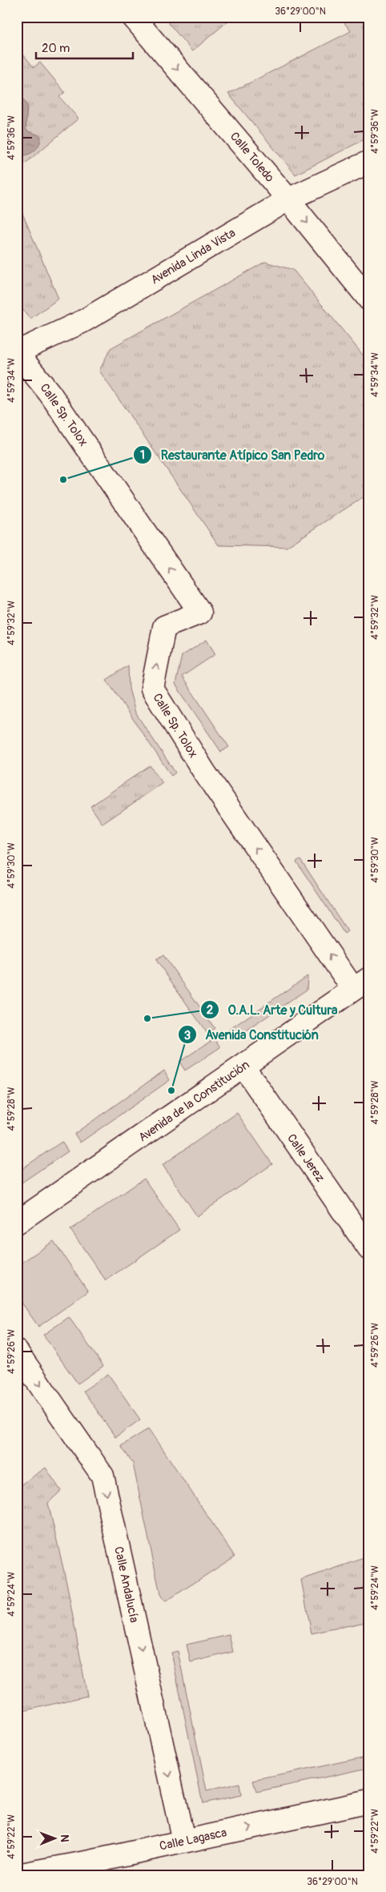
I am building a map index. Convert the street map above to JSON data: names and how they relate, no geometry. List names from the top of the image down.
{
  "streets": {
    "street": [
      "Calle Toledo",
      "Avenida Linda Vista",
      "Calle Sp. Tolox",
      "Avenida de la Constitución",
      "Calle Jerez",
      "Calle Andalucía",
      "Calle Lagasca"
    ]
  },
  "crossings": [
    ["Calle Toledo", "Avenida Linda Vista"],
    ["Avenida Linda Vista", "Calle Sp. Tolox"],
    ["Calle Sp. Tolox", "Avenida de la Constitución"],
    ["Avenida de la Constitución", "Calle Jerez"],
    ["Calle Andalucía", "Calle Lagasca"]
  ],
  "one_way": [
    "Calle Toledo",
    "Calle Sp. Tolox",
    "Calle Andalucía",
    "Calle Lagasca"
  ],
  "places": ["Restaurante Atípico San Pedro", "O.A.L. Arte y Cultura", "Avenida Constitución"],
  "scale_bar": "20 m",
  "north": "right",
  "coordinates": [
    "36°29'00\"N",
    "4°59'36\"W",
    "4°59'34\"W",
    "4°59'32\"W",
    "4°59'30\"W",
    "4°59'28\"W",
    "4°59'26\"W",
    "4°59'24\"W",
    "4°59'22\"W"
  ]
}
